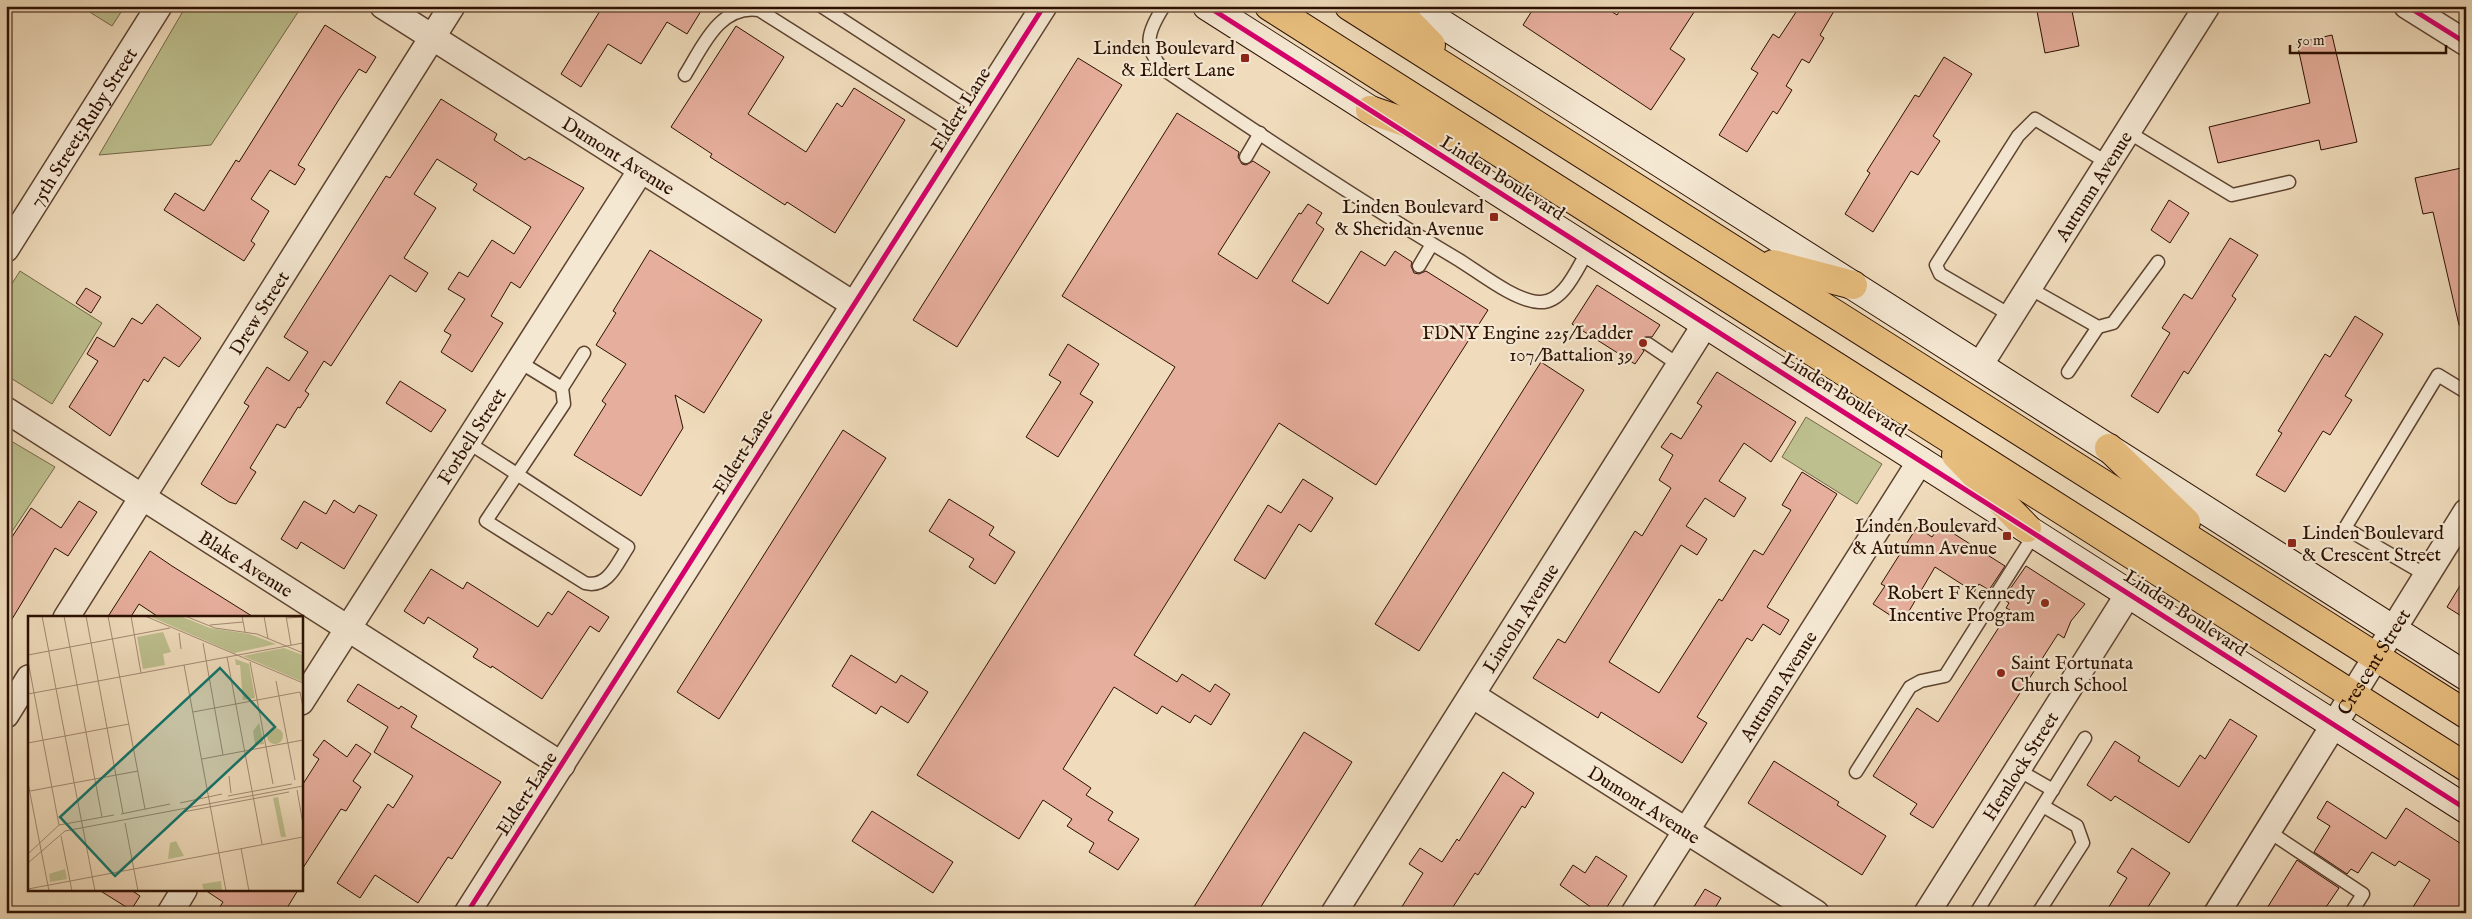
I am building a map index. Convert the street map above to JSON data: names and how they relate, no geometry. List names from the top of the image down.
{
  "streets": {
    "highway": ["Linden Boulevard"],
    "street": [
      "Eldert Lane",
      "75th Street;Ruby Street",
      "Dumont Avenue",
      "Autumn Avenue",
      "Drew Street",
      "Forbell Street",
      "Blake Avenue",
      "Lincoln Avenue",
      "Crescent Street",
      "Hemlock Street"
    ]
  },
  "crossings": [
    ["Eldert Lane", "Dumont Avenue"],
    ["Eldert Lane", "Blake Avenue"],
    ["Dumont Avenue", "Autumn Avenue"],
    ["Dumont Avenue", "Drew Street"],
    ["Dumont Avenue", "Forbell Street"],
    ["Dumont Avenue", "Lincoln Avenue"],
    ["Linden Boulevard", "Autumn Avenue"],
    ["Linden Boulevard", "Lincoln Avenue"],
    ["Linden Boulevard", "Crescent Street"],
    ["Linden Boulevard", "Hemlock Street"],
    ["Drew Street", "Blake Avenue"],
    ["Forbell Street", "Blake Avenue"]
  ],
  "places": {
    "transit": [
      "Linden Boulevard & Eldert Lane",
      "Linden Boulevard & Sheridan Avenue",
      "Linden Boulevard & Autumn Avenue",
      "Linden Boulevard & Crescent Street"
    ],
    "other": ["FDNY Engine 225/Ladder 107/Battalion 39", "Robert F Kennedy Incentive Program", "Saint Fortunata Church School"]
  },
  "scale_bar": "50 m"
}
